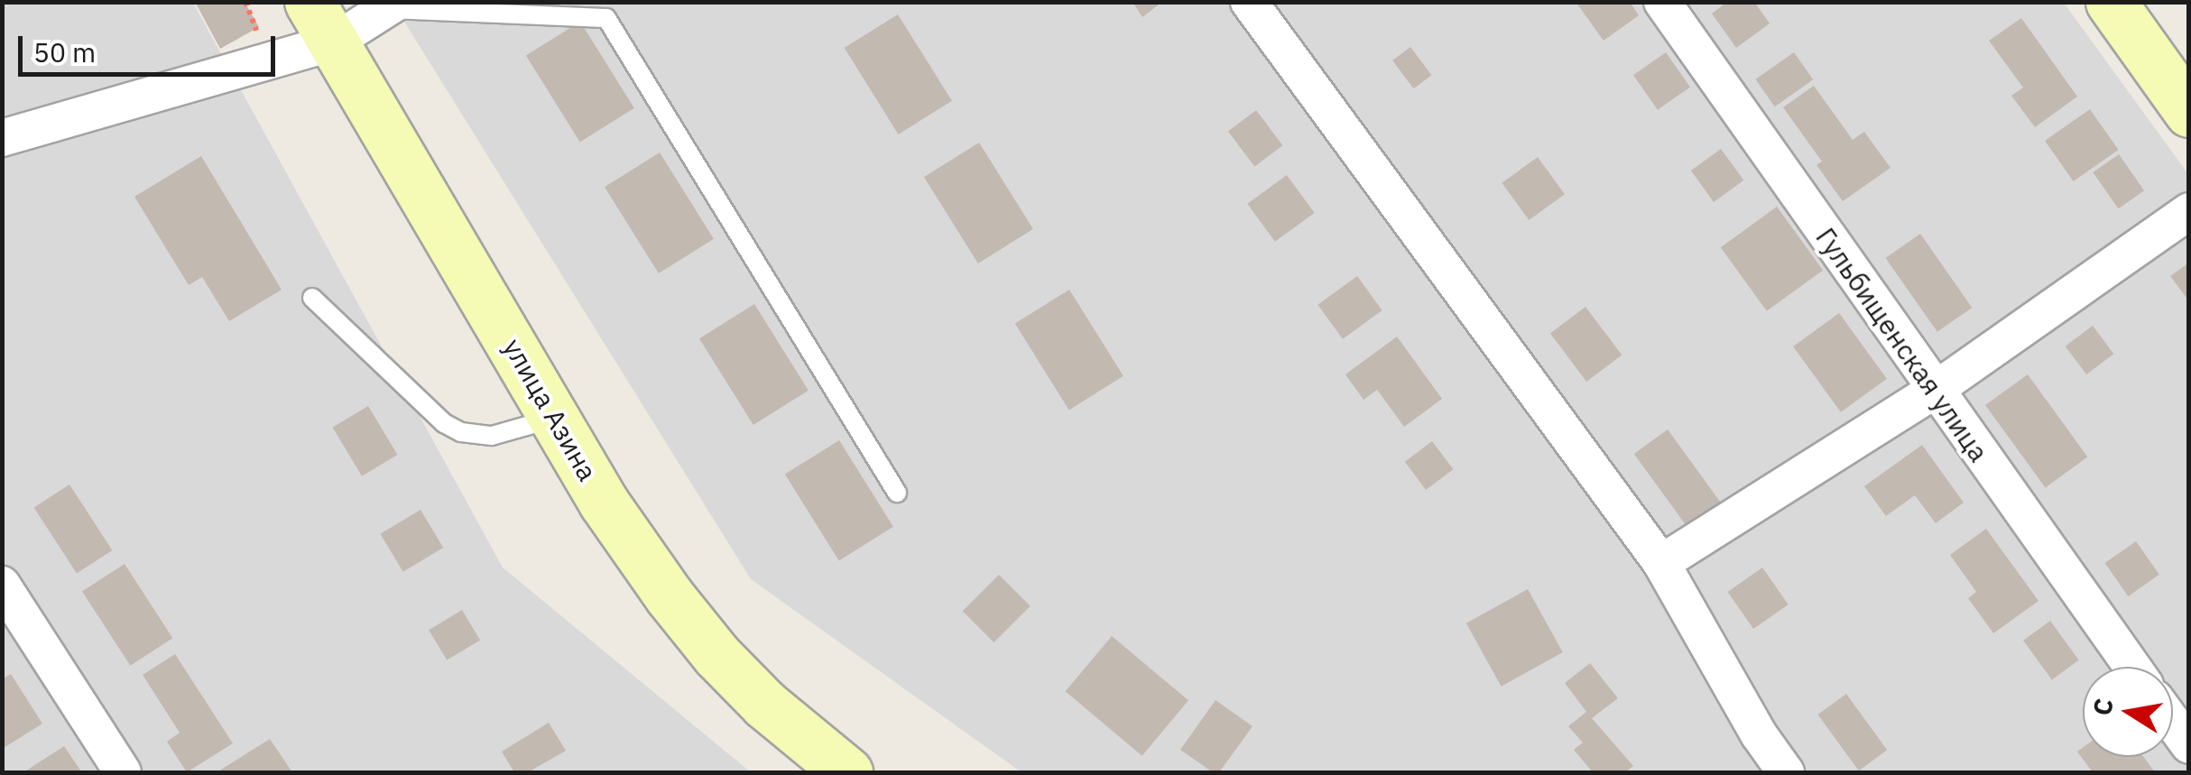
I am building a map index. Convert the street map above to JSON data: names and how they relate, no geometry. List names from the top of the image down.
{
  "streets": {
    "main road": ["улица Азина"],
    "street": ["Гульбищенская улица"]
  },
  "scale_bar": "50 m",
  "north": "left"
}
